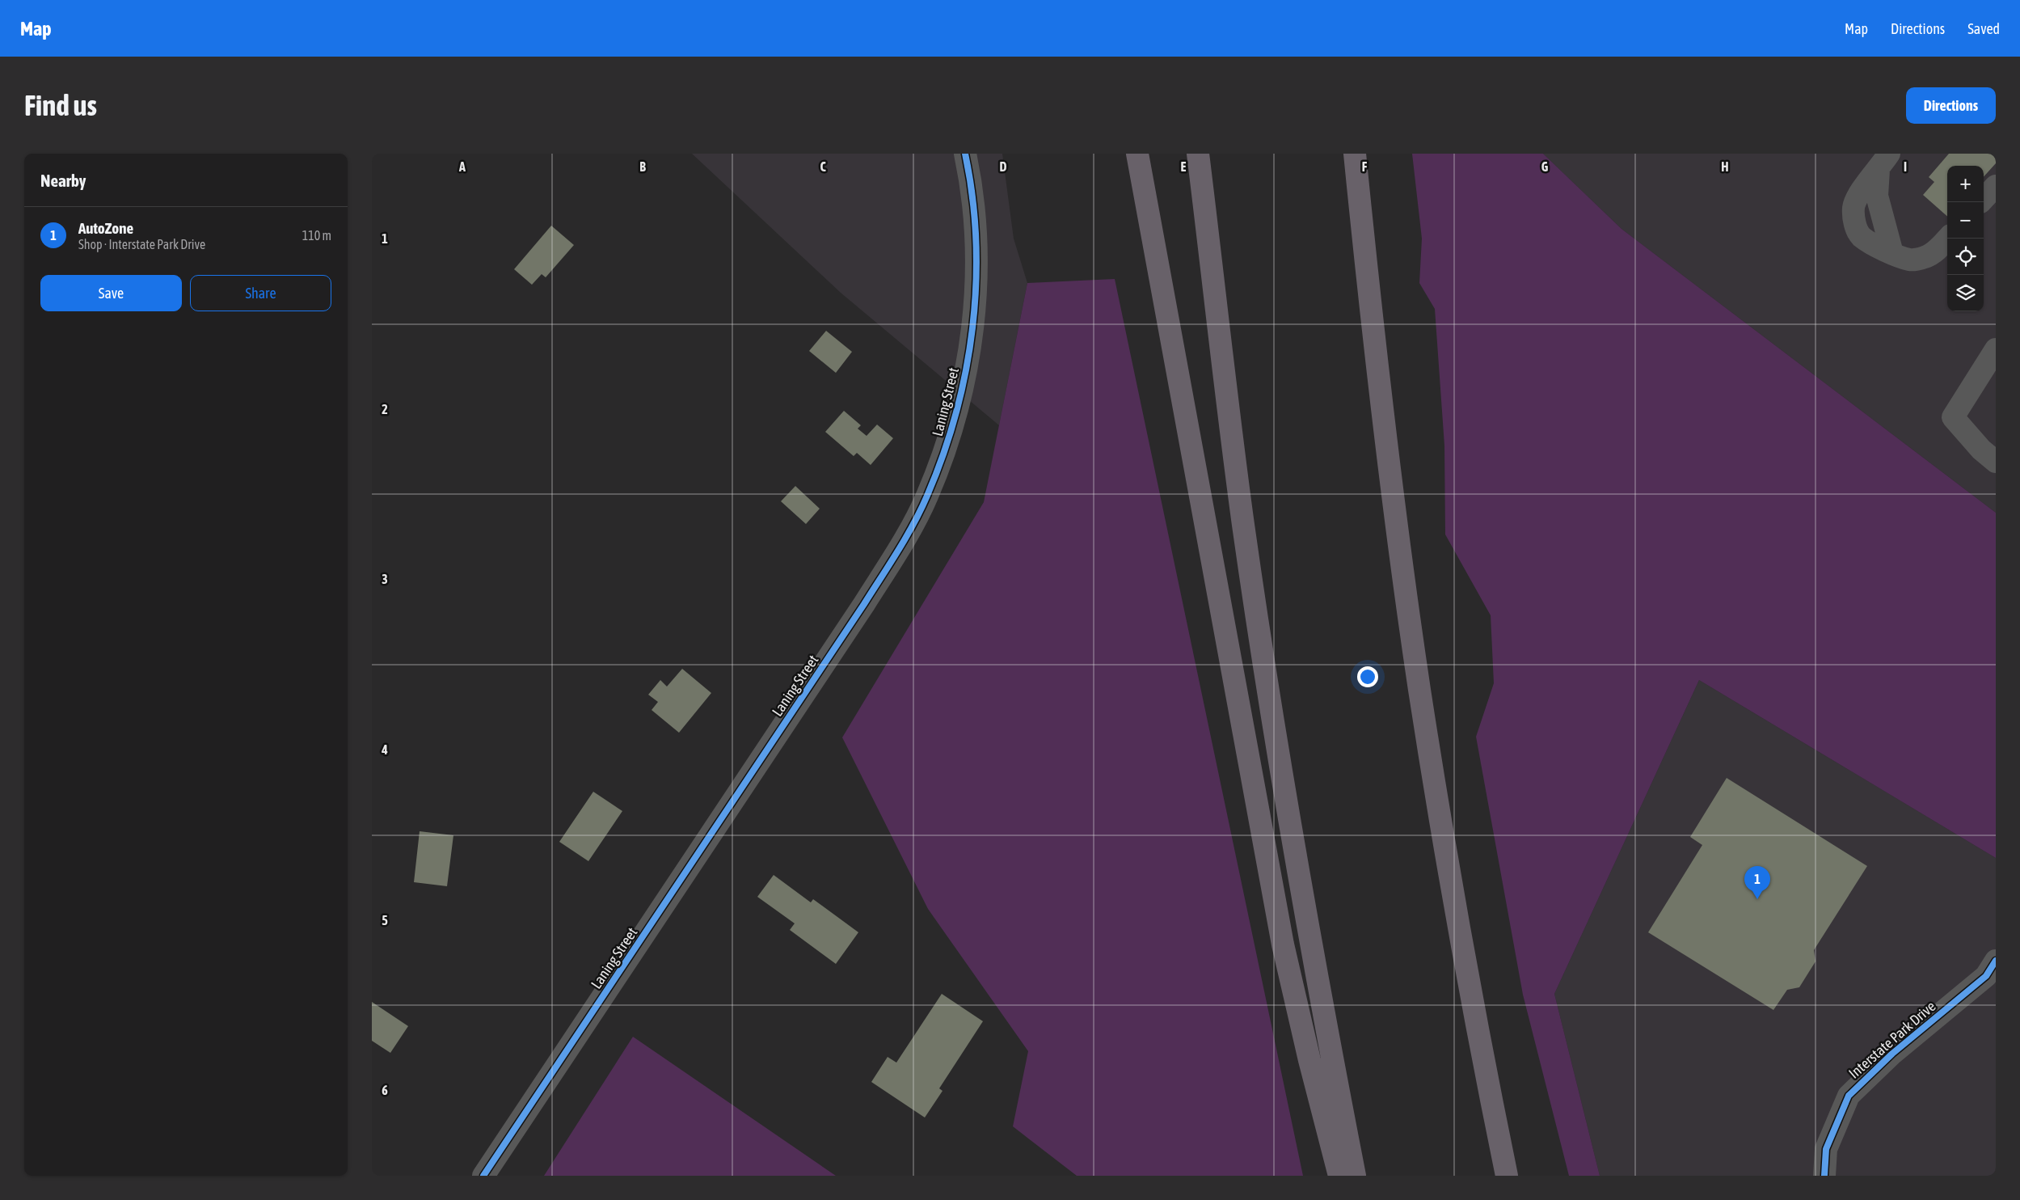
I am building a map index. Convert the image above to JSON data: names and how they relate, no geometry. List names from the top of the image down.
{
  "streets": {
    "street": ["Laning Street", "Interstate Park Drive"]
  },
  "page": {
    "header": "Map",
    "nav": ["Map", "Directions", "Saved"],
    "buttons": [
      "Directions",
      ["Save", "Share"]
    ],
    "title": "Find us",
    "heading": "Nearby",
    "map_buttons": ["+", "−"],
    "list": [
      {
        "mark": "1",
        "name": "AutoZone",
        "note": "Shop · Interstate Park Drive",
        "value": "110 m"
      }
    ],
    "pins": "1"
  },
  "grid": {
    "columns": [
      "A",
      "B",
      "C",
      "D",
      "E",
      "F",
      "G",
      "H",
      "I"
    ],
    "rows": [
      "1",
      "2",
      "3",
      "4",
      "5",
      "6"
    ]
  }
}
